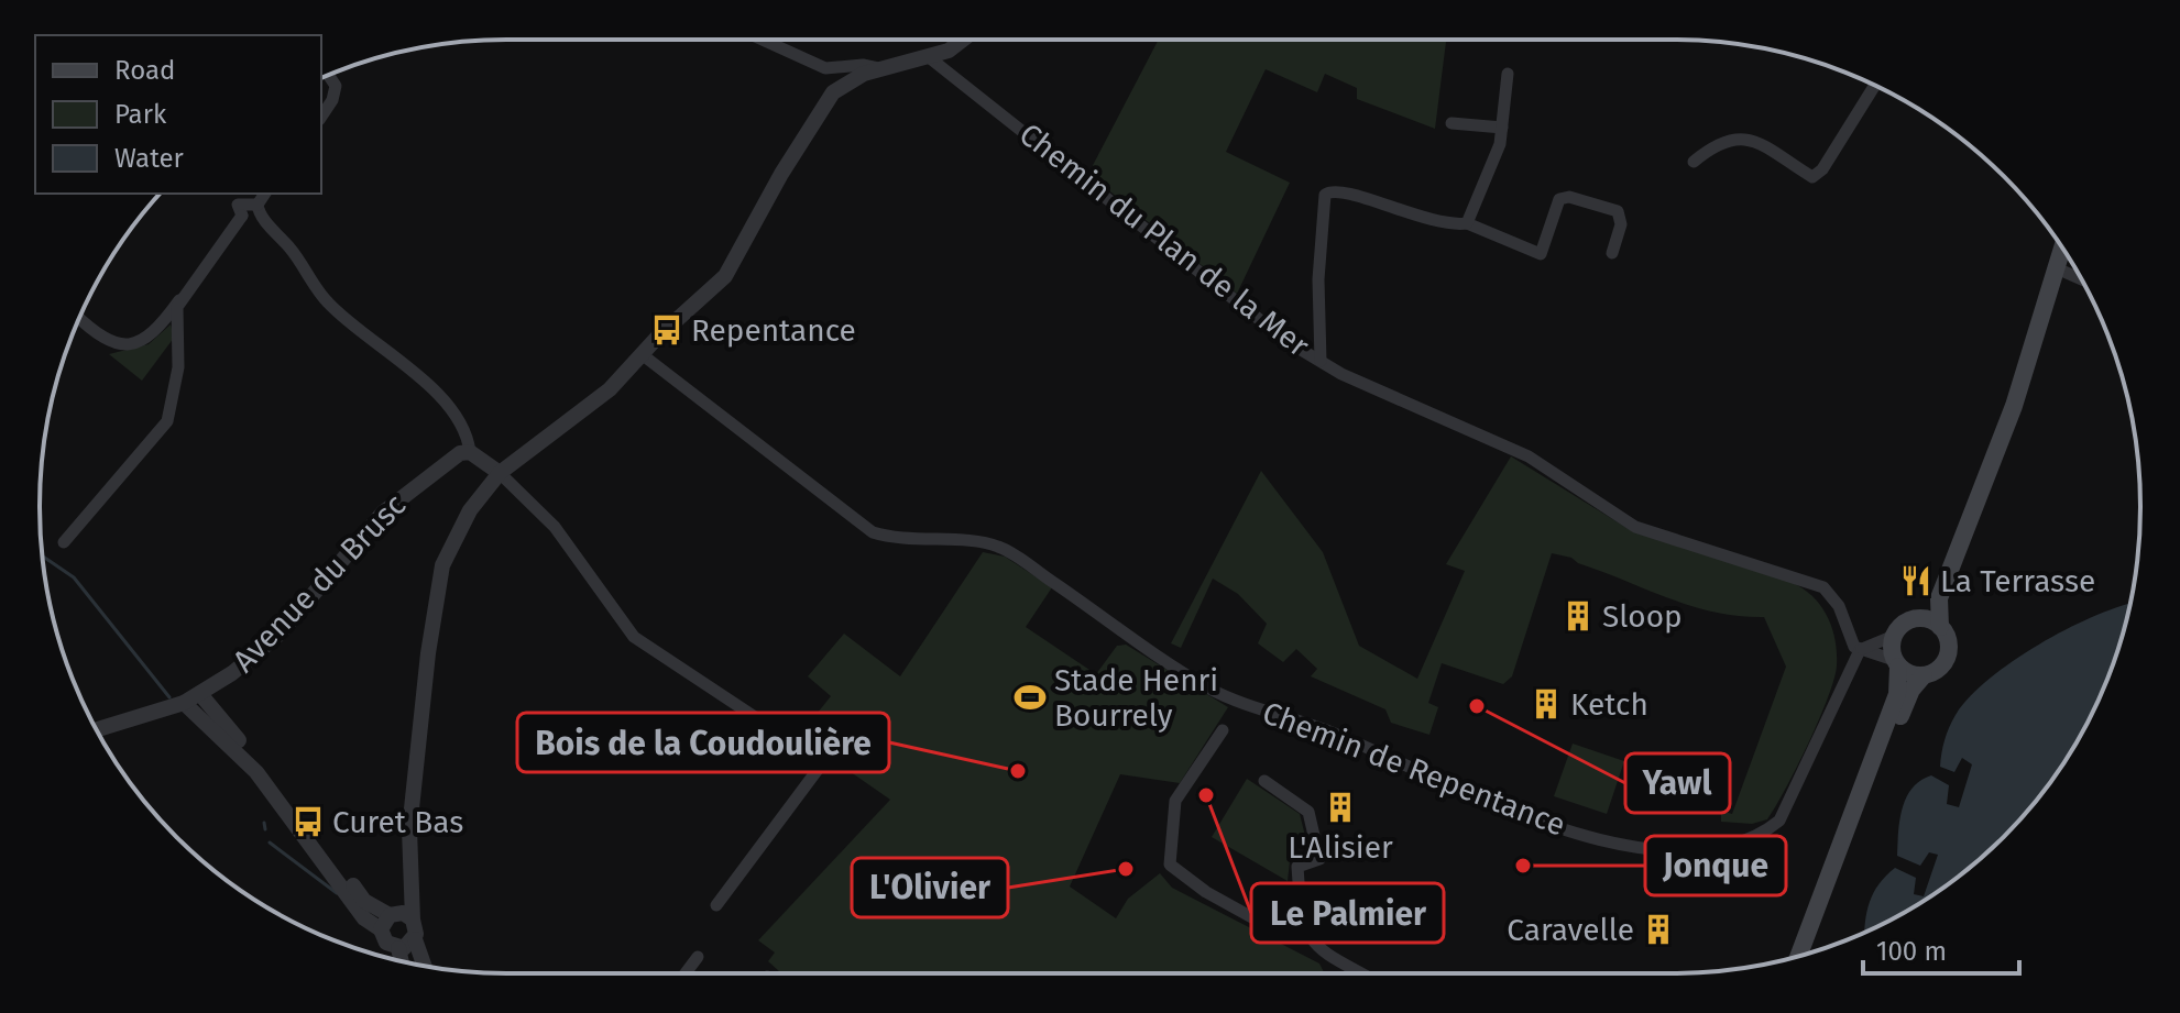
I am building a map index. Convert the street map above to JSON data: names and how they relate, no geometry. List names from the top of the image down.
{
  "streets": {
    "street": ["Chemin du Plan de la Mer", "Avenue du Brusc", "Chemin de Repentance"]
  },
  "crossings": [
    ["Chemin du Plan de la Mer", "Chemin de Repentance"]
  ],
  "places": {
    "bus stop": ["Repentance", "Curet Bas"],
    "restaurant": ["La Terrasse"],
    "building": [
      "Sloop",
      "Ketch",
      "L'Alisier",
      "Caravelle"
    ],
    "sports": ["Stade Henri Bourrely"],
    "other": [
      "Yawl",
      "Bois de la Coudoulière",
      "Le Palmier",
      "Jonque",
      "L'Olivier"
    ]
  },
  "legend": ["Road", "Park", "Water"],
  "scale_bar": "100 m"
}
